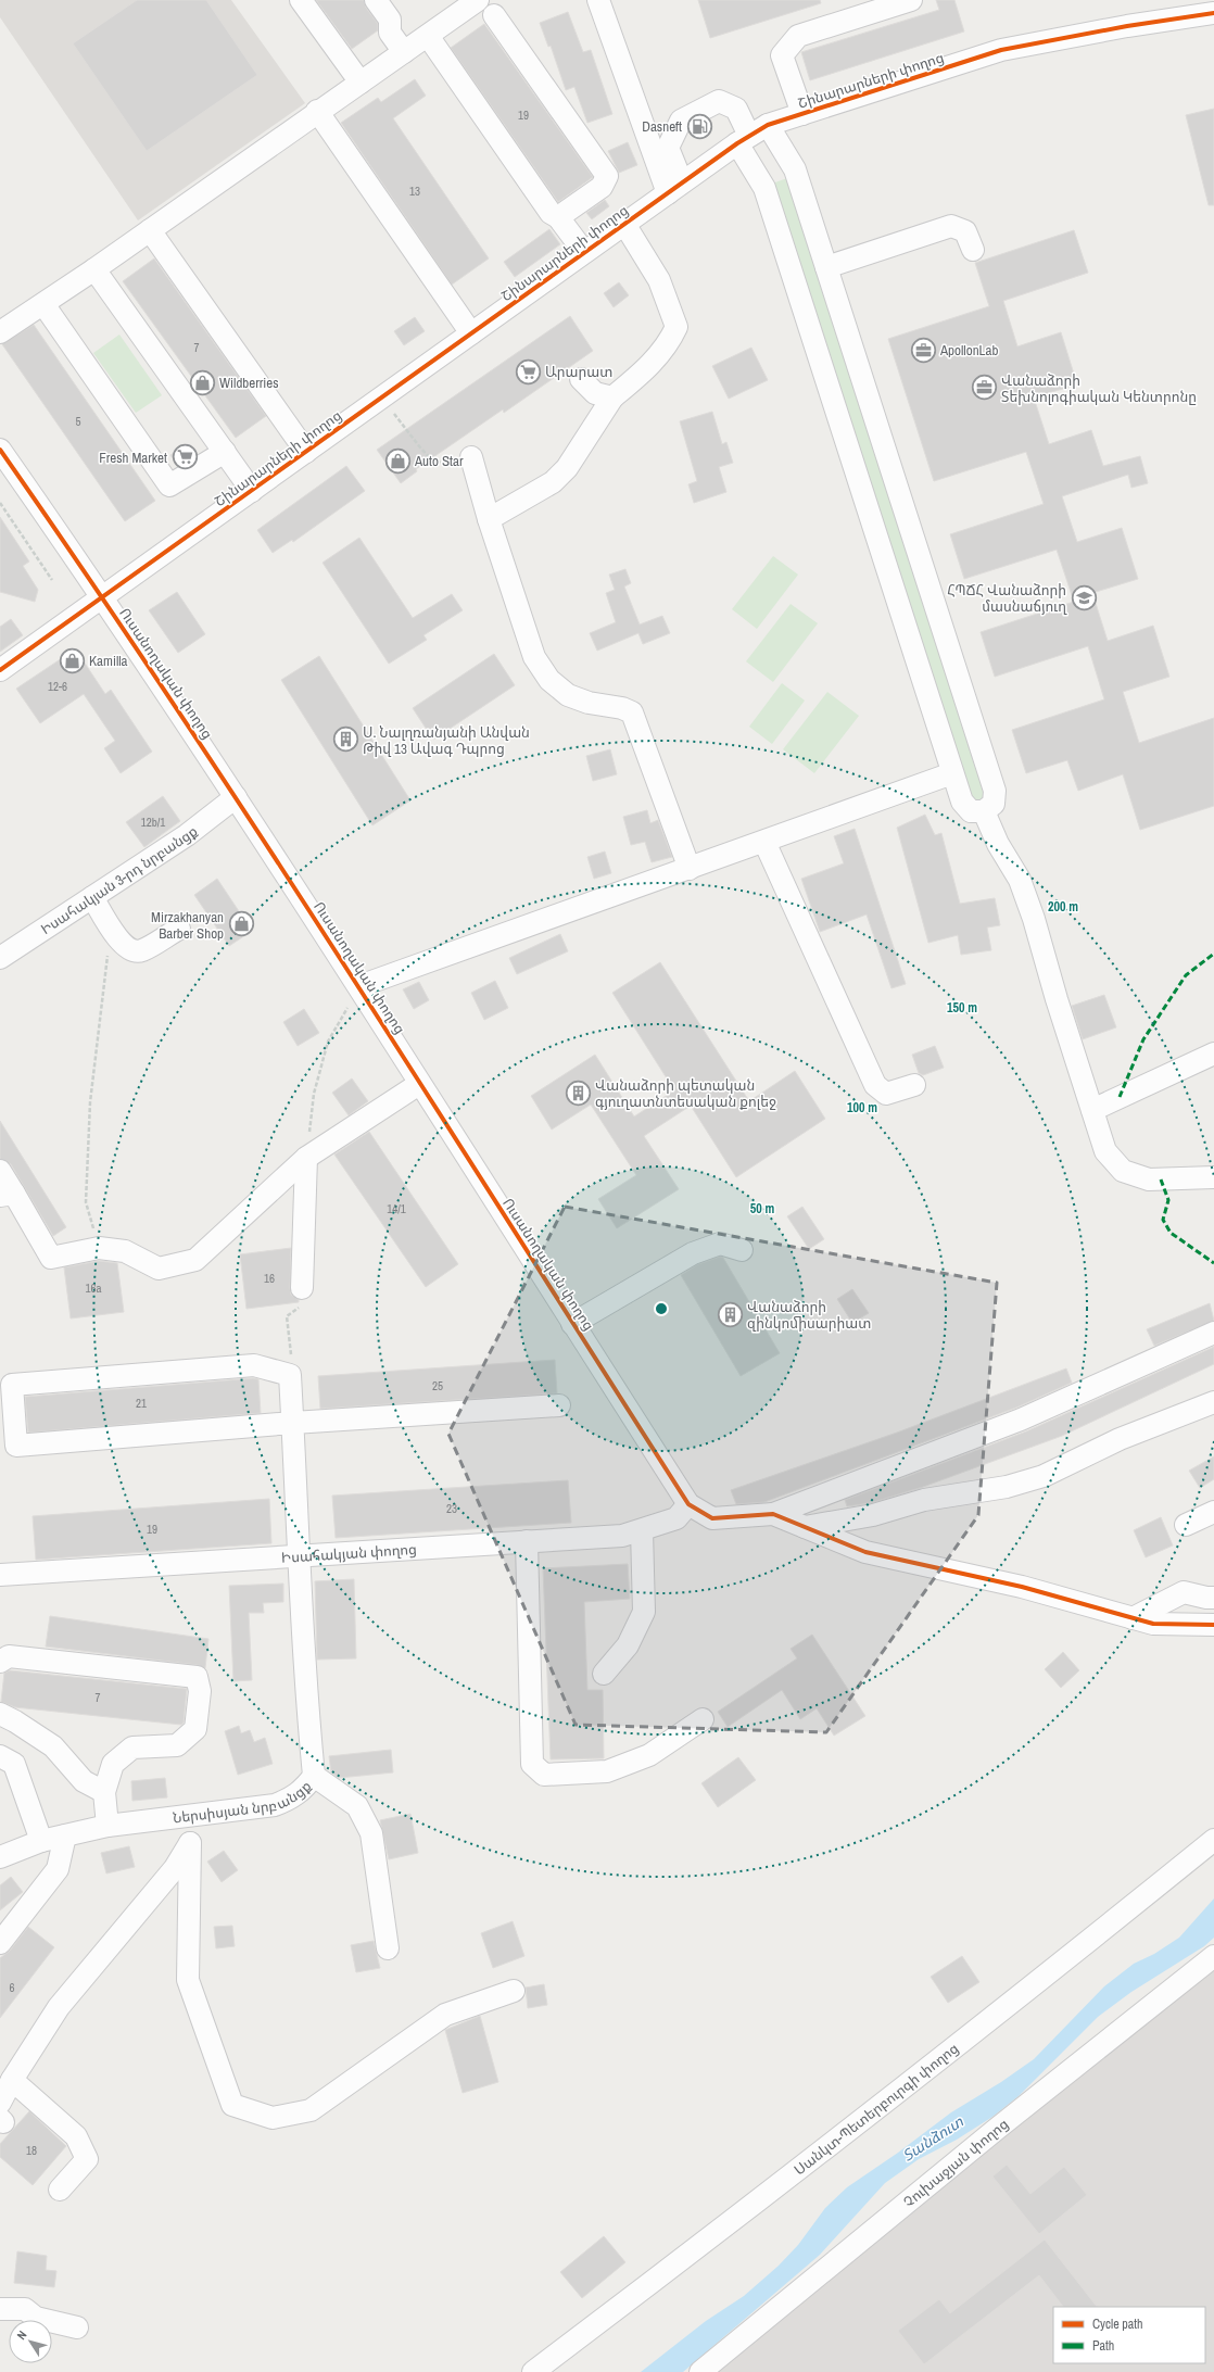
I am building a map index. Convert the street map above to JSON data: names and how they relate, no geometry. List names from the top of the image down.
{
  "streets": {
    "street": [
      "Շինարարների փողոց",
      "Ուսանողական փողոց",
      "Իսահակյան 3-րդ նրբանցք",
      "Իսահակյան փողոց",
      "Ներսիսյան նրբանցք",
      "Սանկտ-Պետերբուրգի փողոց",
      "Չուխաջյան փողոց"
    ]
  },
  "crossings": [
    ["Շինարարների փողոց", "Ուսանողական փողոց"],
    ["Ուսանողական փողոց", "Իսահակյան 3-րդ նրբանցք"],
    ["Ուսանողական փողոց", "Իսահակյան փողոց"],
    ["Իսահակյան փողոց", "Ներսիսյան նրբանցք"]
  ],
  "water": ["Տանձուտ"],
  "places": {
    "fuel station": ["Dasneft"],
    "office": ["ApollonLab", "Վանաձորի Տեխնոլոգիական Կենտրոնը"],
    "supermarket": ["Արարատ", "Fresh Market"],
    "shop": [
      "Wildberries",
      "Auto Star",
      "Kamilla",
      "Mirzakhanyan Barber Shop"
    ],
    "school or university": ["ՀՊՃՀ Վանաձորի մասնաճյուղ"],
    "building": ["Ս. Նալղռանյանի Անվան Թիվ 13 Ավագ Դպրոց", "Վանաձորի պետական գյուղատնտեսական քոլեջ", "Վանաձորի զինկոմիսարիատ"]
  },
  "house_numbers": [
    "19",
    "13",
    "7",
    "5",
    "12-6",
    "12b/1",
    "14/1",
    "16",
    "16a",
    "25",
    "21",
    "23",
    "19",
    "7",
    "6",
    "18"
  ],
  "legend": ["Cycle path", "Path"],
  "north": "top left",
  "rings": [
    "200 m",
    "150 m",
    "100 m",
    "50 m"
  ]
}
